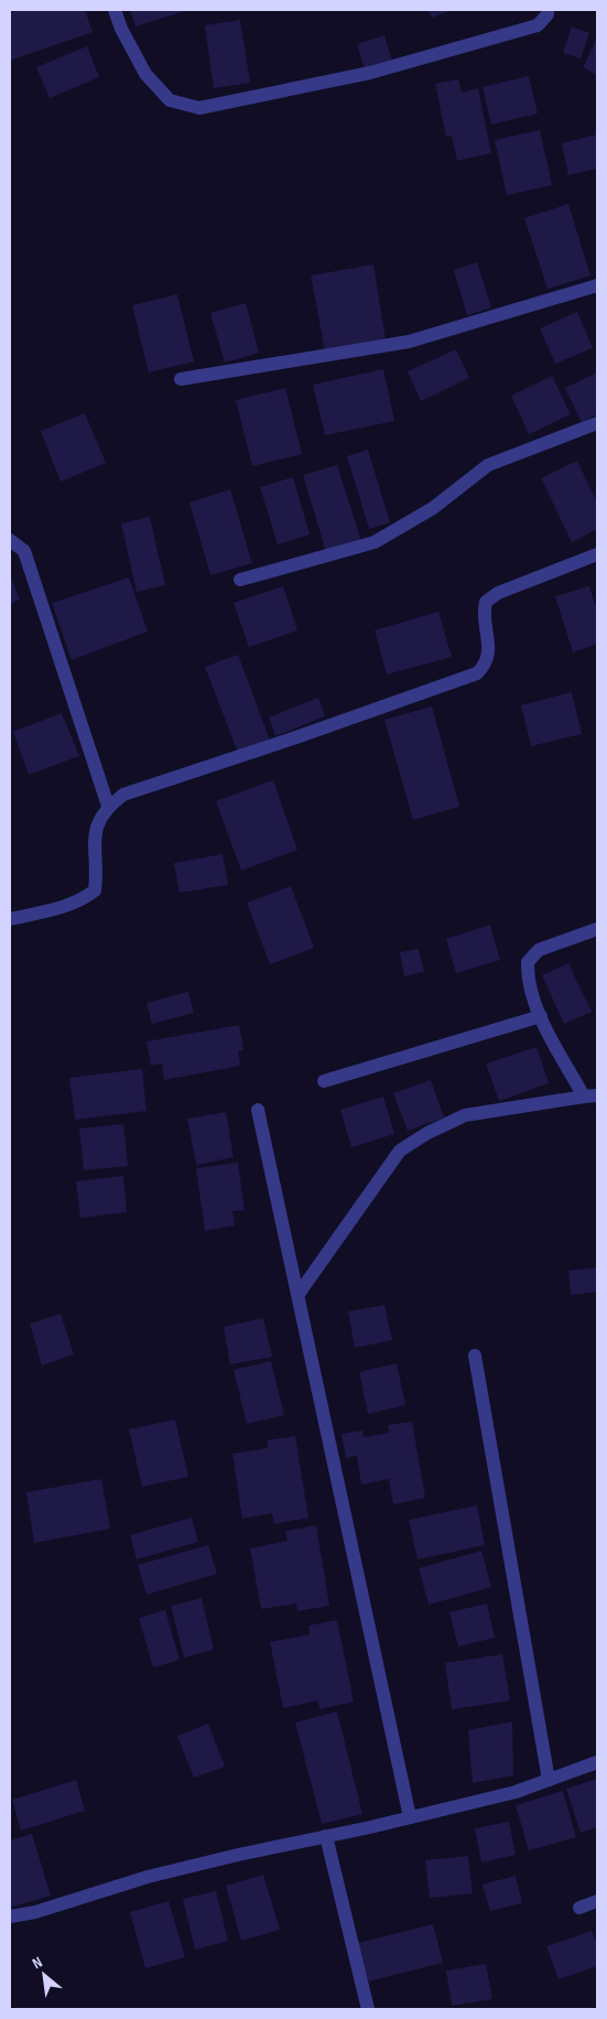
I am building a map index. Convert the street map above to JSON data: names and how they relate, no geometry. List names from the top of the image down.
{
  "north": "top left"
}
